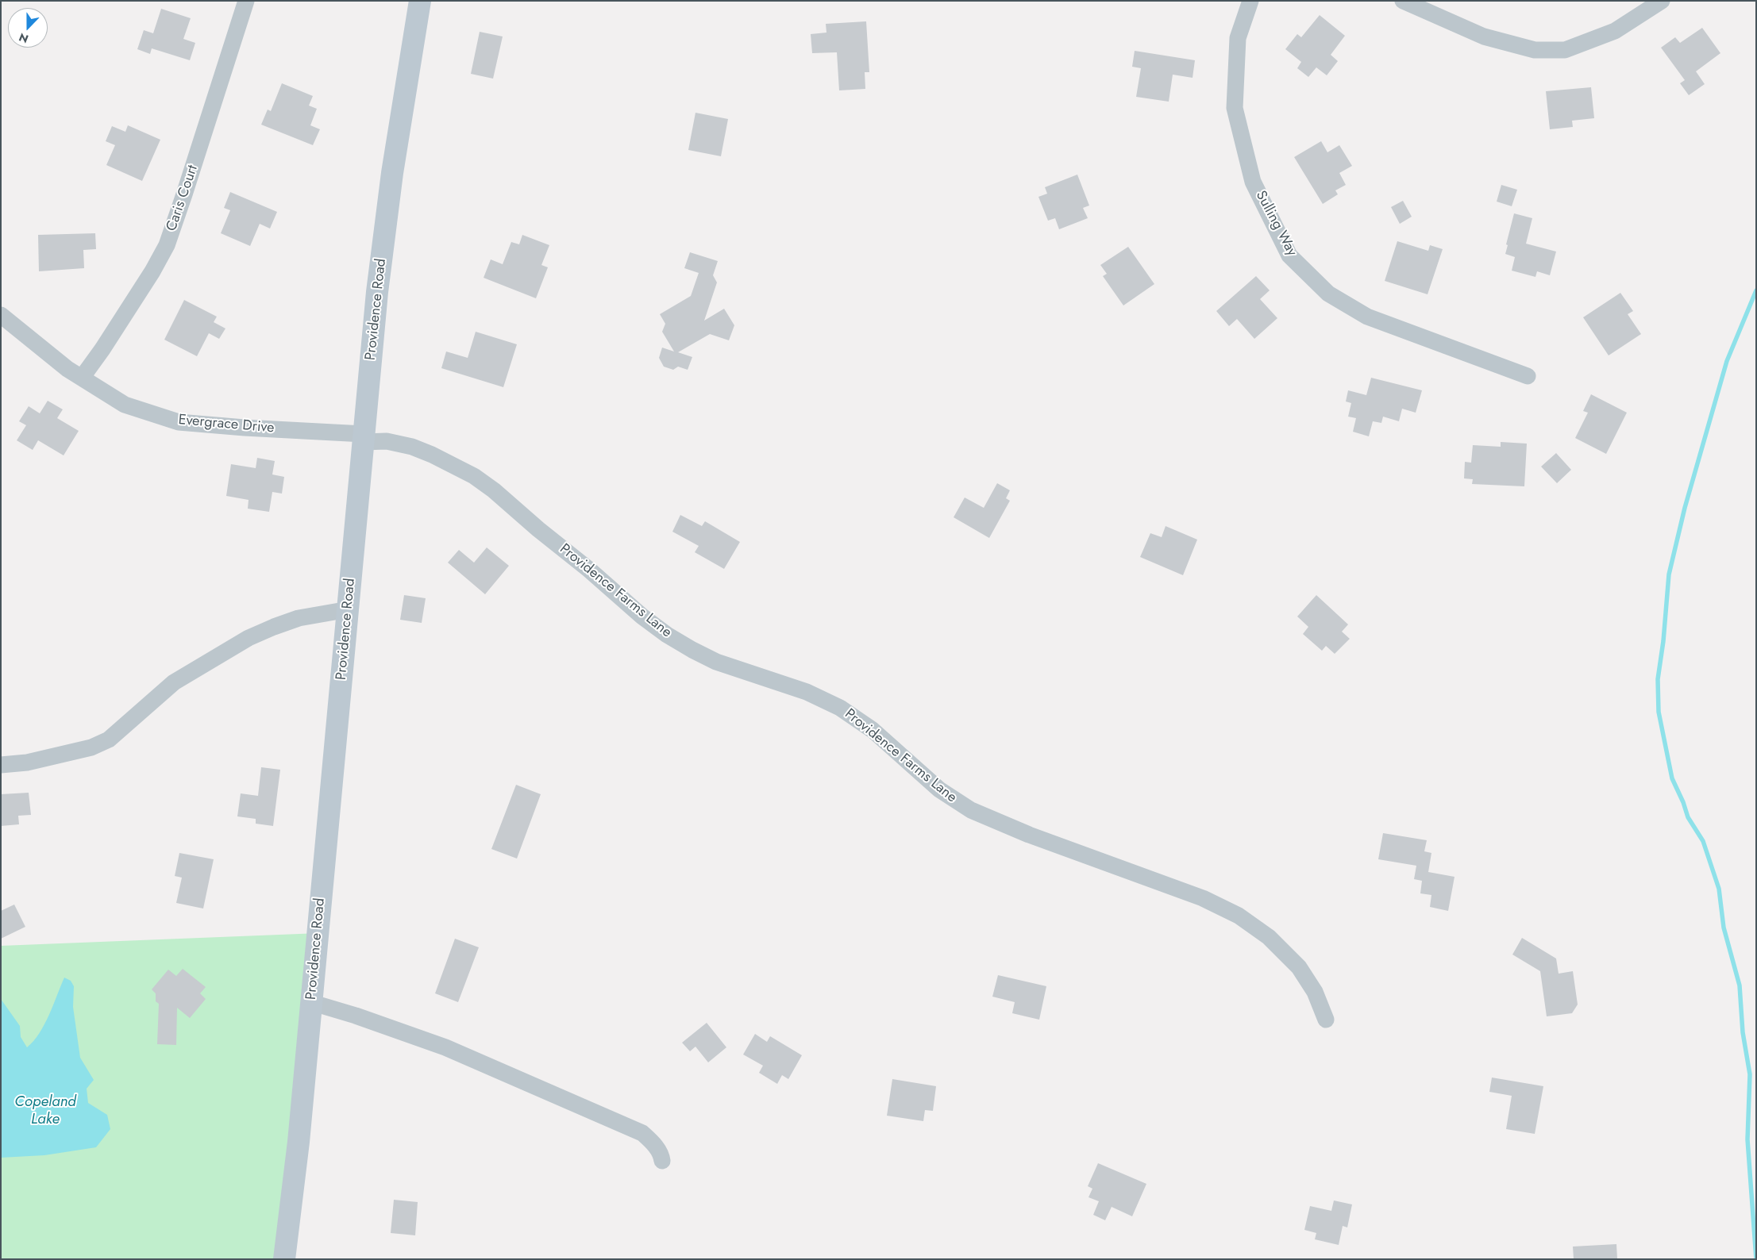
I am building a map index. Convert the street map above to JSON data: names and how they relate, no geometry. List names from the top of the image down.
{
  "streets": {
    "street": [
      "Caris Court",
      "Sulling Way",
      "Providence Road",
      "Evergrace Drive",
      "Providence Farms Lane"
    ]
  },
  "crossings": [
    ["Caris Court", "Evergrace Drive"],
    ["Providence Road", "Evergrace Drive"],
    ["Providence Road", "Providence Farms Lane"],
    ["Evergrace Drive", "Providence Farms Lane"]
  ],
  "water": ["Copeland Lake"],
  "north": "bottom"
}
